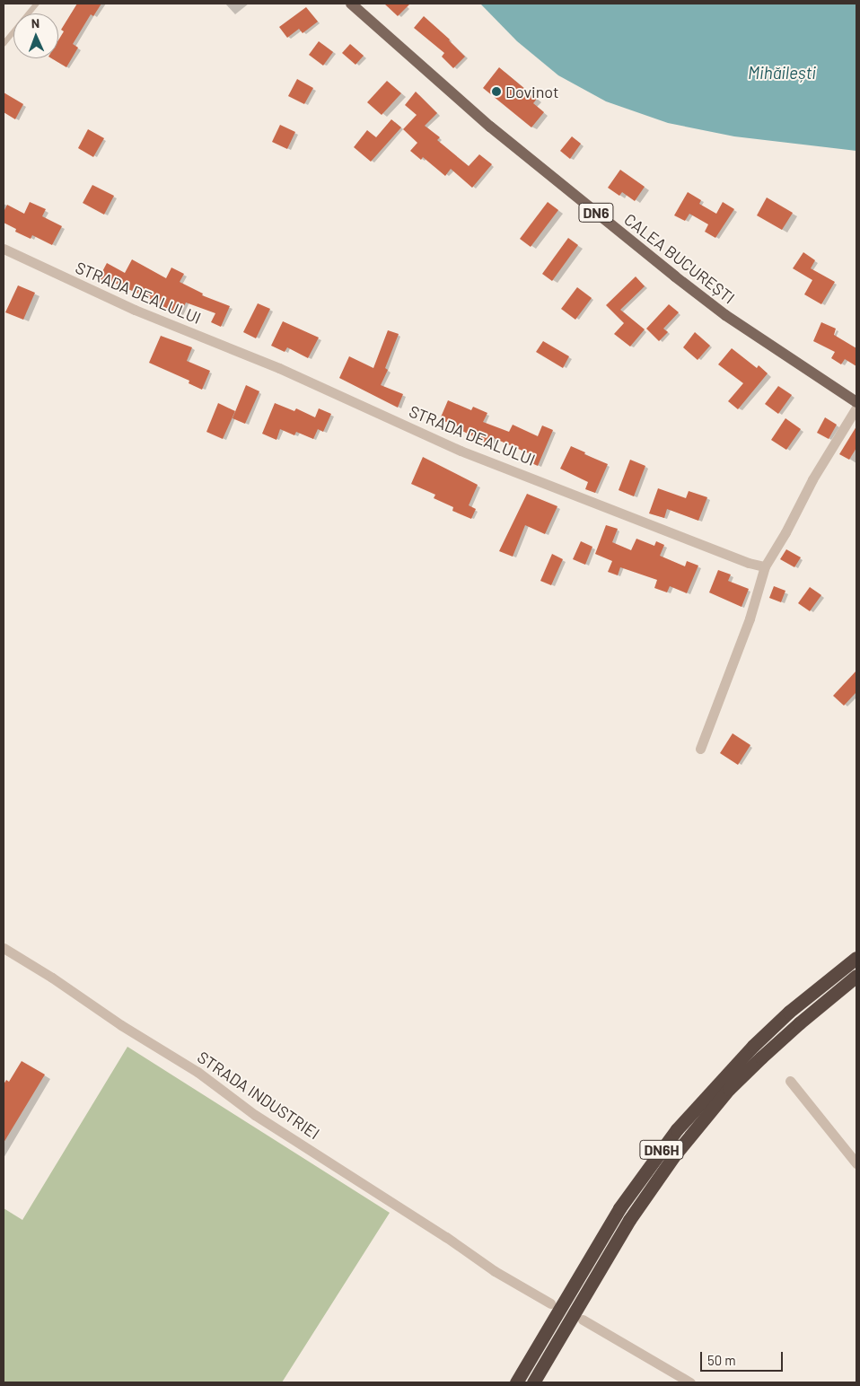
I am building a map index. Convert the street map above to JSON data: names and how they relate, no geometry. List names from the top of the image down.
{
  "streets": {
    "highway": ["DN6H"],
    "main road": ["DN6", "CALEA BUCUREȘTI"],
    "street": ["STRADA DEALULUI", "STRADA INDUSTRIEI"]
  },
  "water": ["Mihăilești"],
  "places": ["Dovinot"],
  "scale_bar": "50 m",
  "north": "top"
}
